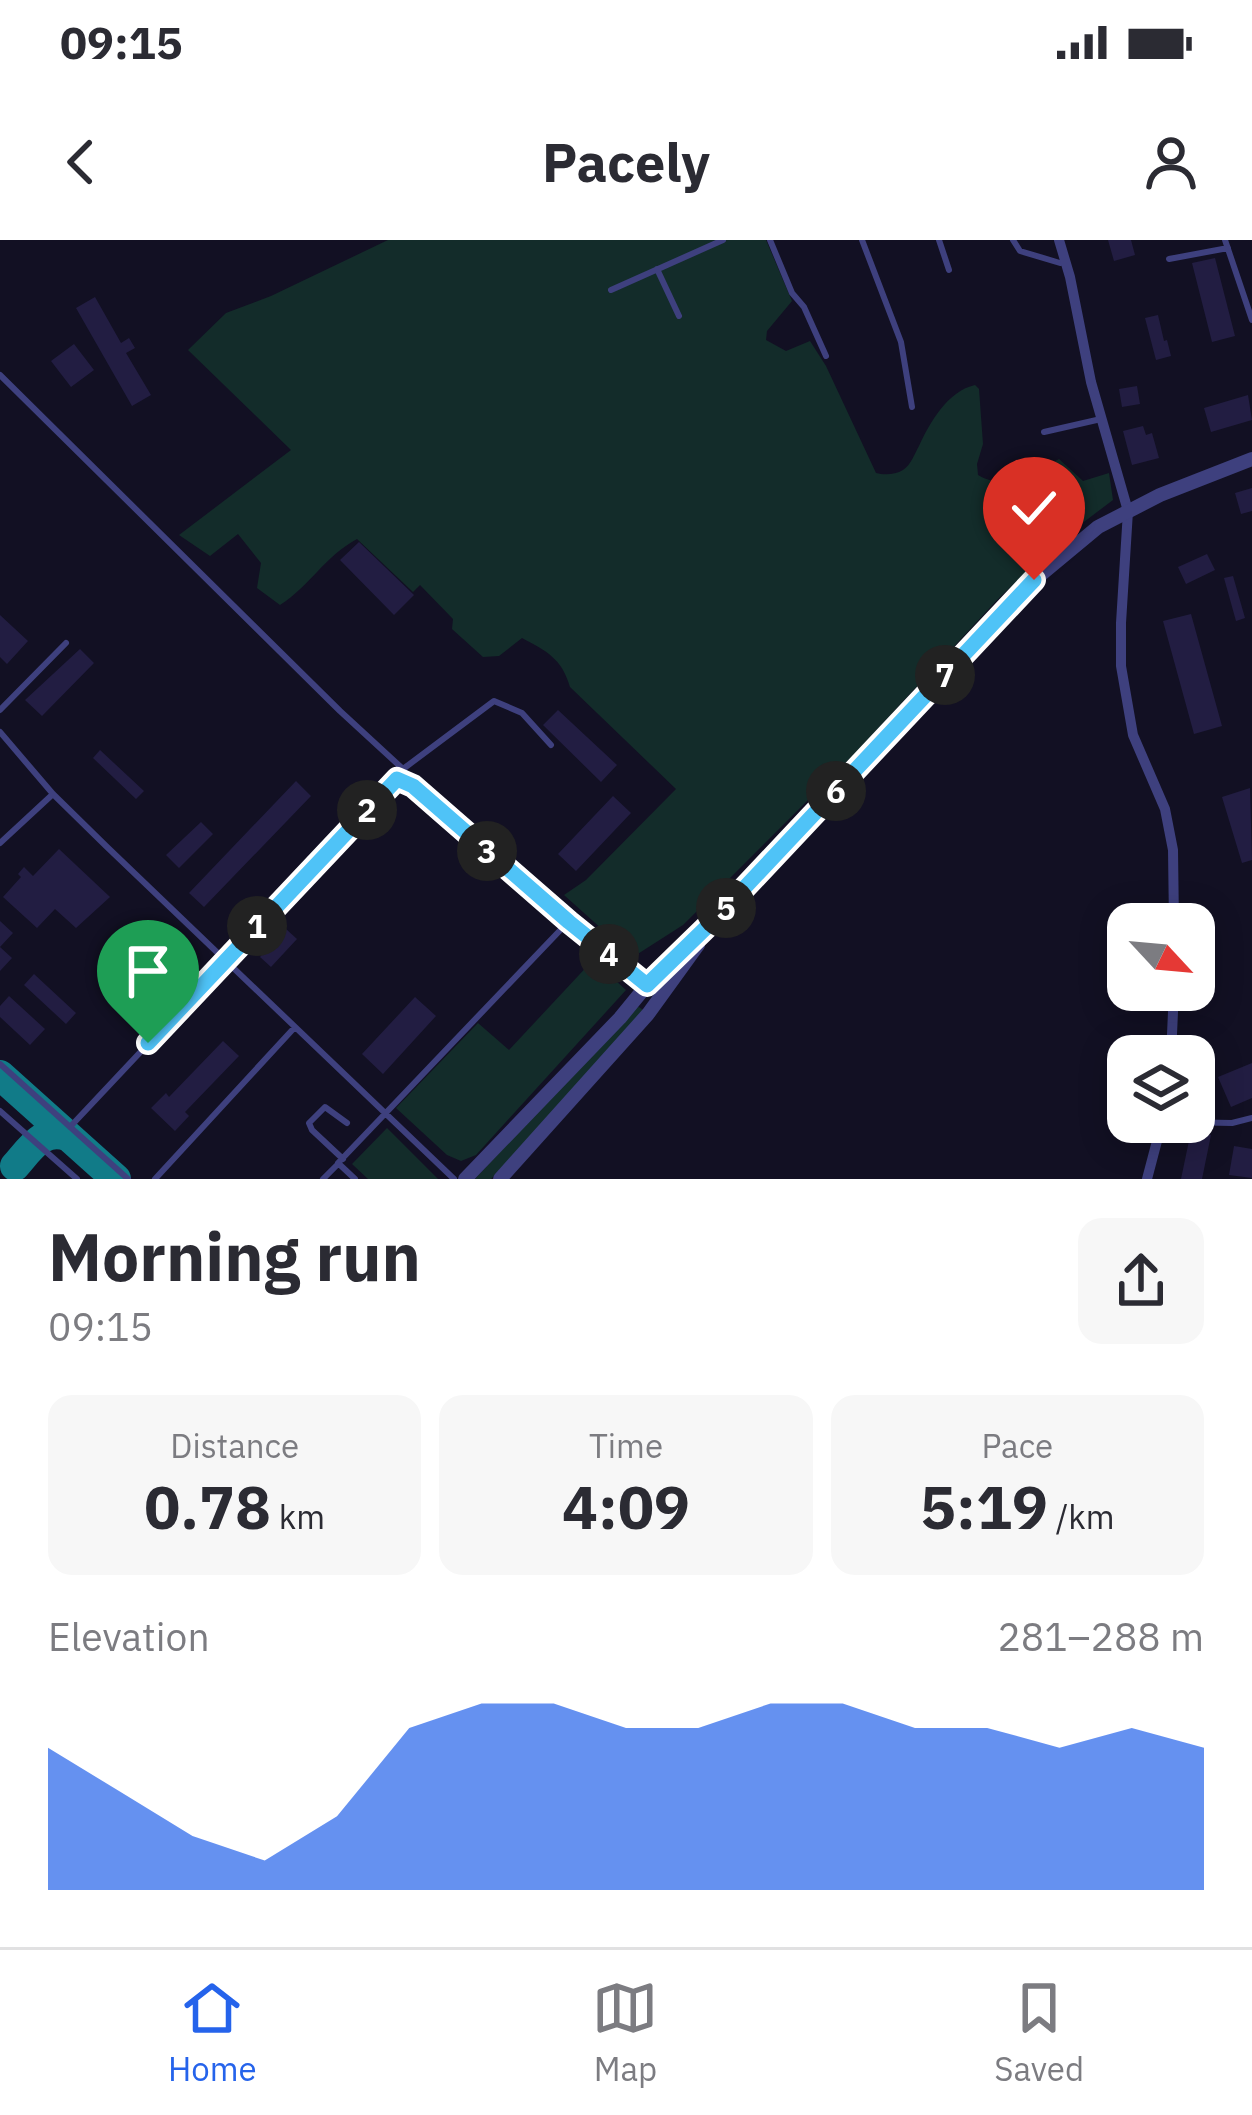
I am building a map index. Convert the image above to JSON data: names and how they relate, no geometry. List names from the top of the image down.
{
  "north": "bottom right",
  "page": {
    "status": "09:15",
    "header": "Pacely",
    "pins": [
      "7",
      "6",
      "2",
      "3",
      "5",
      "1",
      "4"
    ],
    "heading": ["Morning run", "09:15"],
    "stats": [
      ["Distance", "0.78 km"],
      ["Time", "4:09"],
      ["Pace", "5:19 /km"]
    ],
    "chart": ["Elevation", "281–288 m"],
    "tabs": ["Home", "Map", "Saved"]
  }
}
